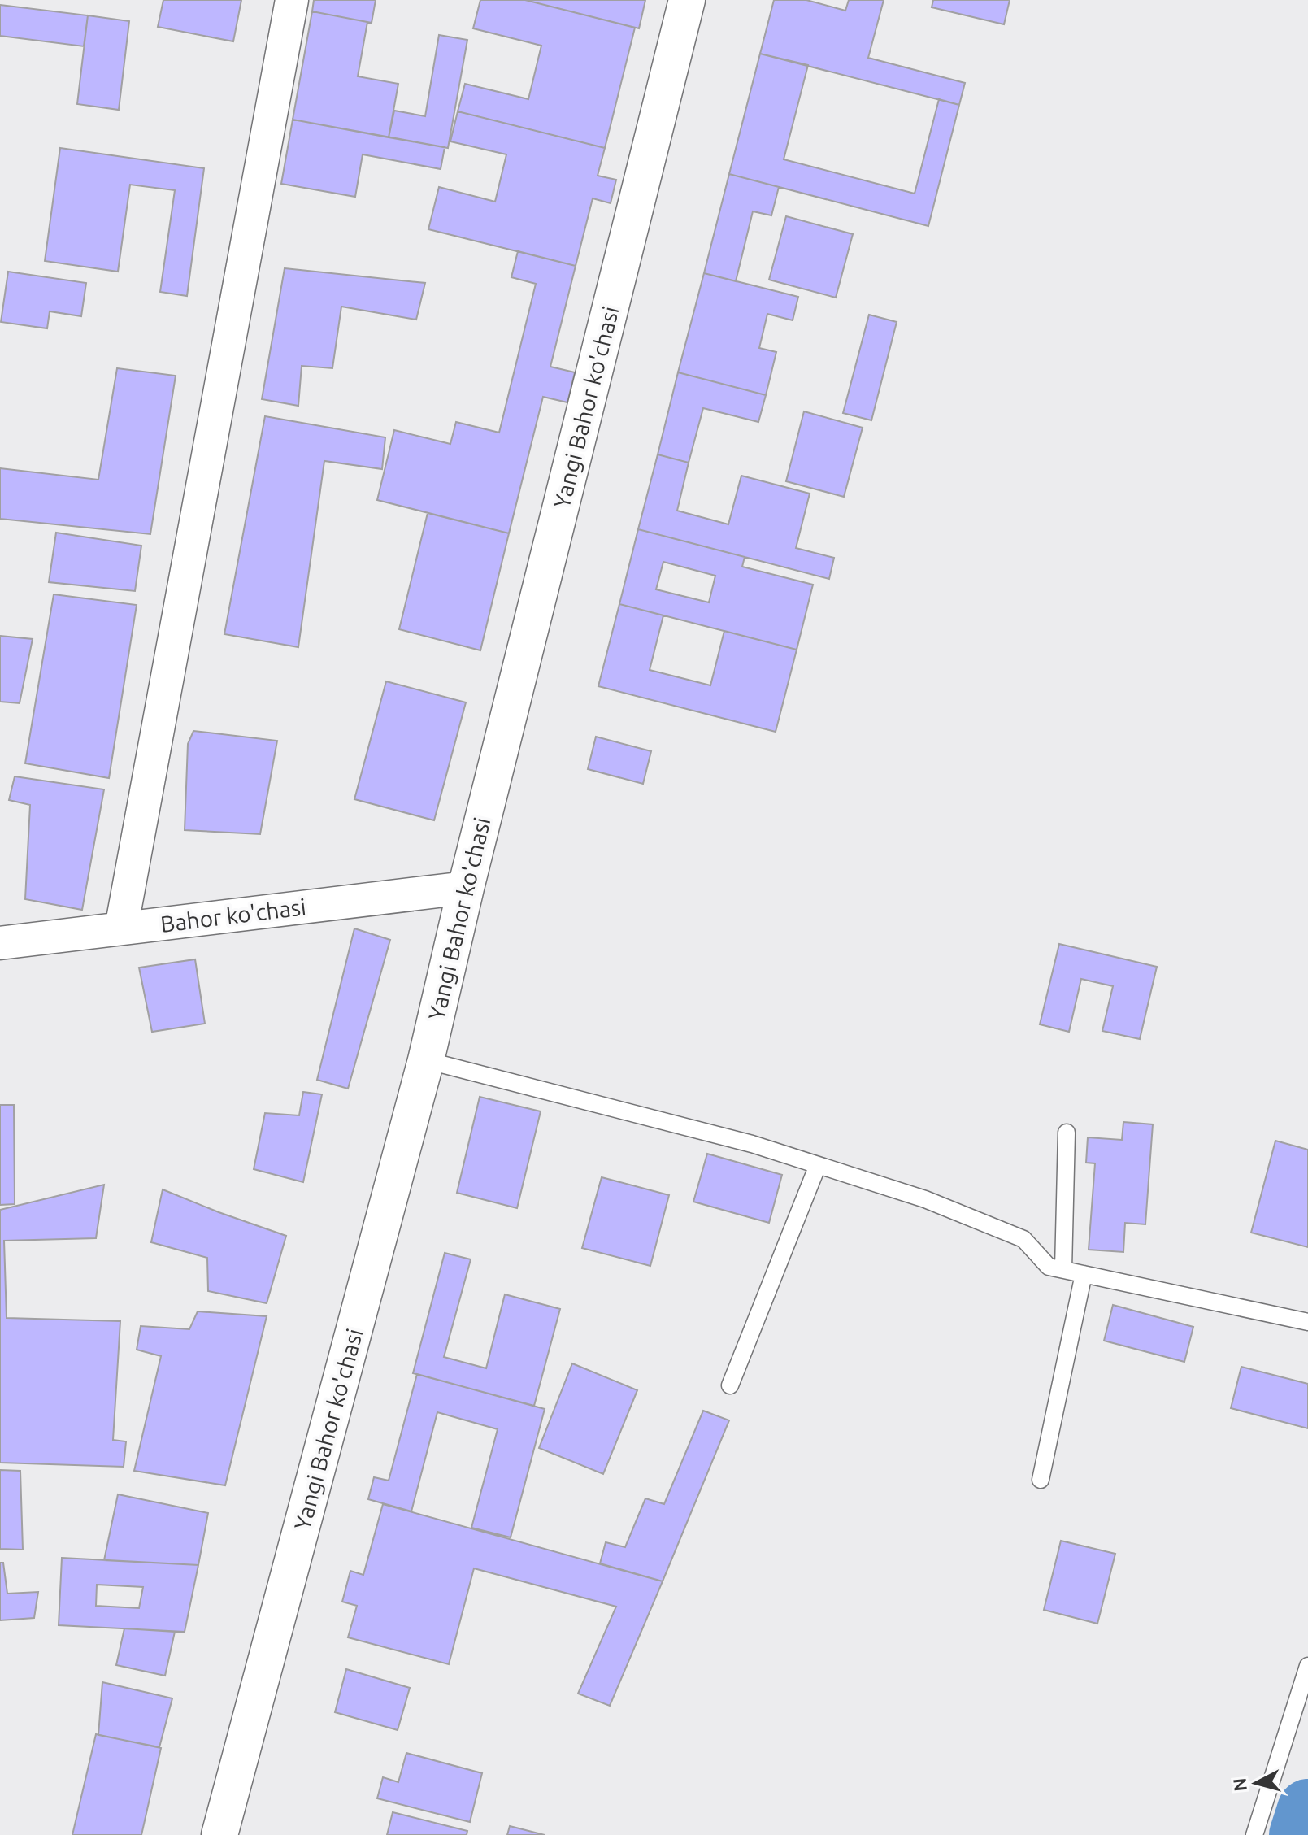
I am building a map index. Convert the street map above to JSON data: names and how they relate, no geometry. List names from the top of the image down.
{
  "streets": {
    "street": ["Yangi Bahor ko'chasi", "Bahor ko'chasi"]
  },
  "crossings": [
    ["Yangi Bahor ko'chasi", "Bahor ko'chasi"]
  ],
  "north": "left"
}
